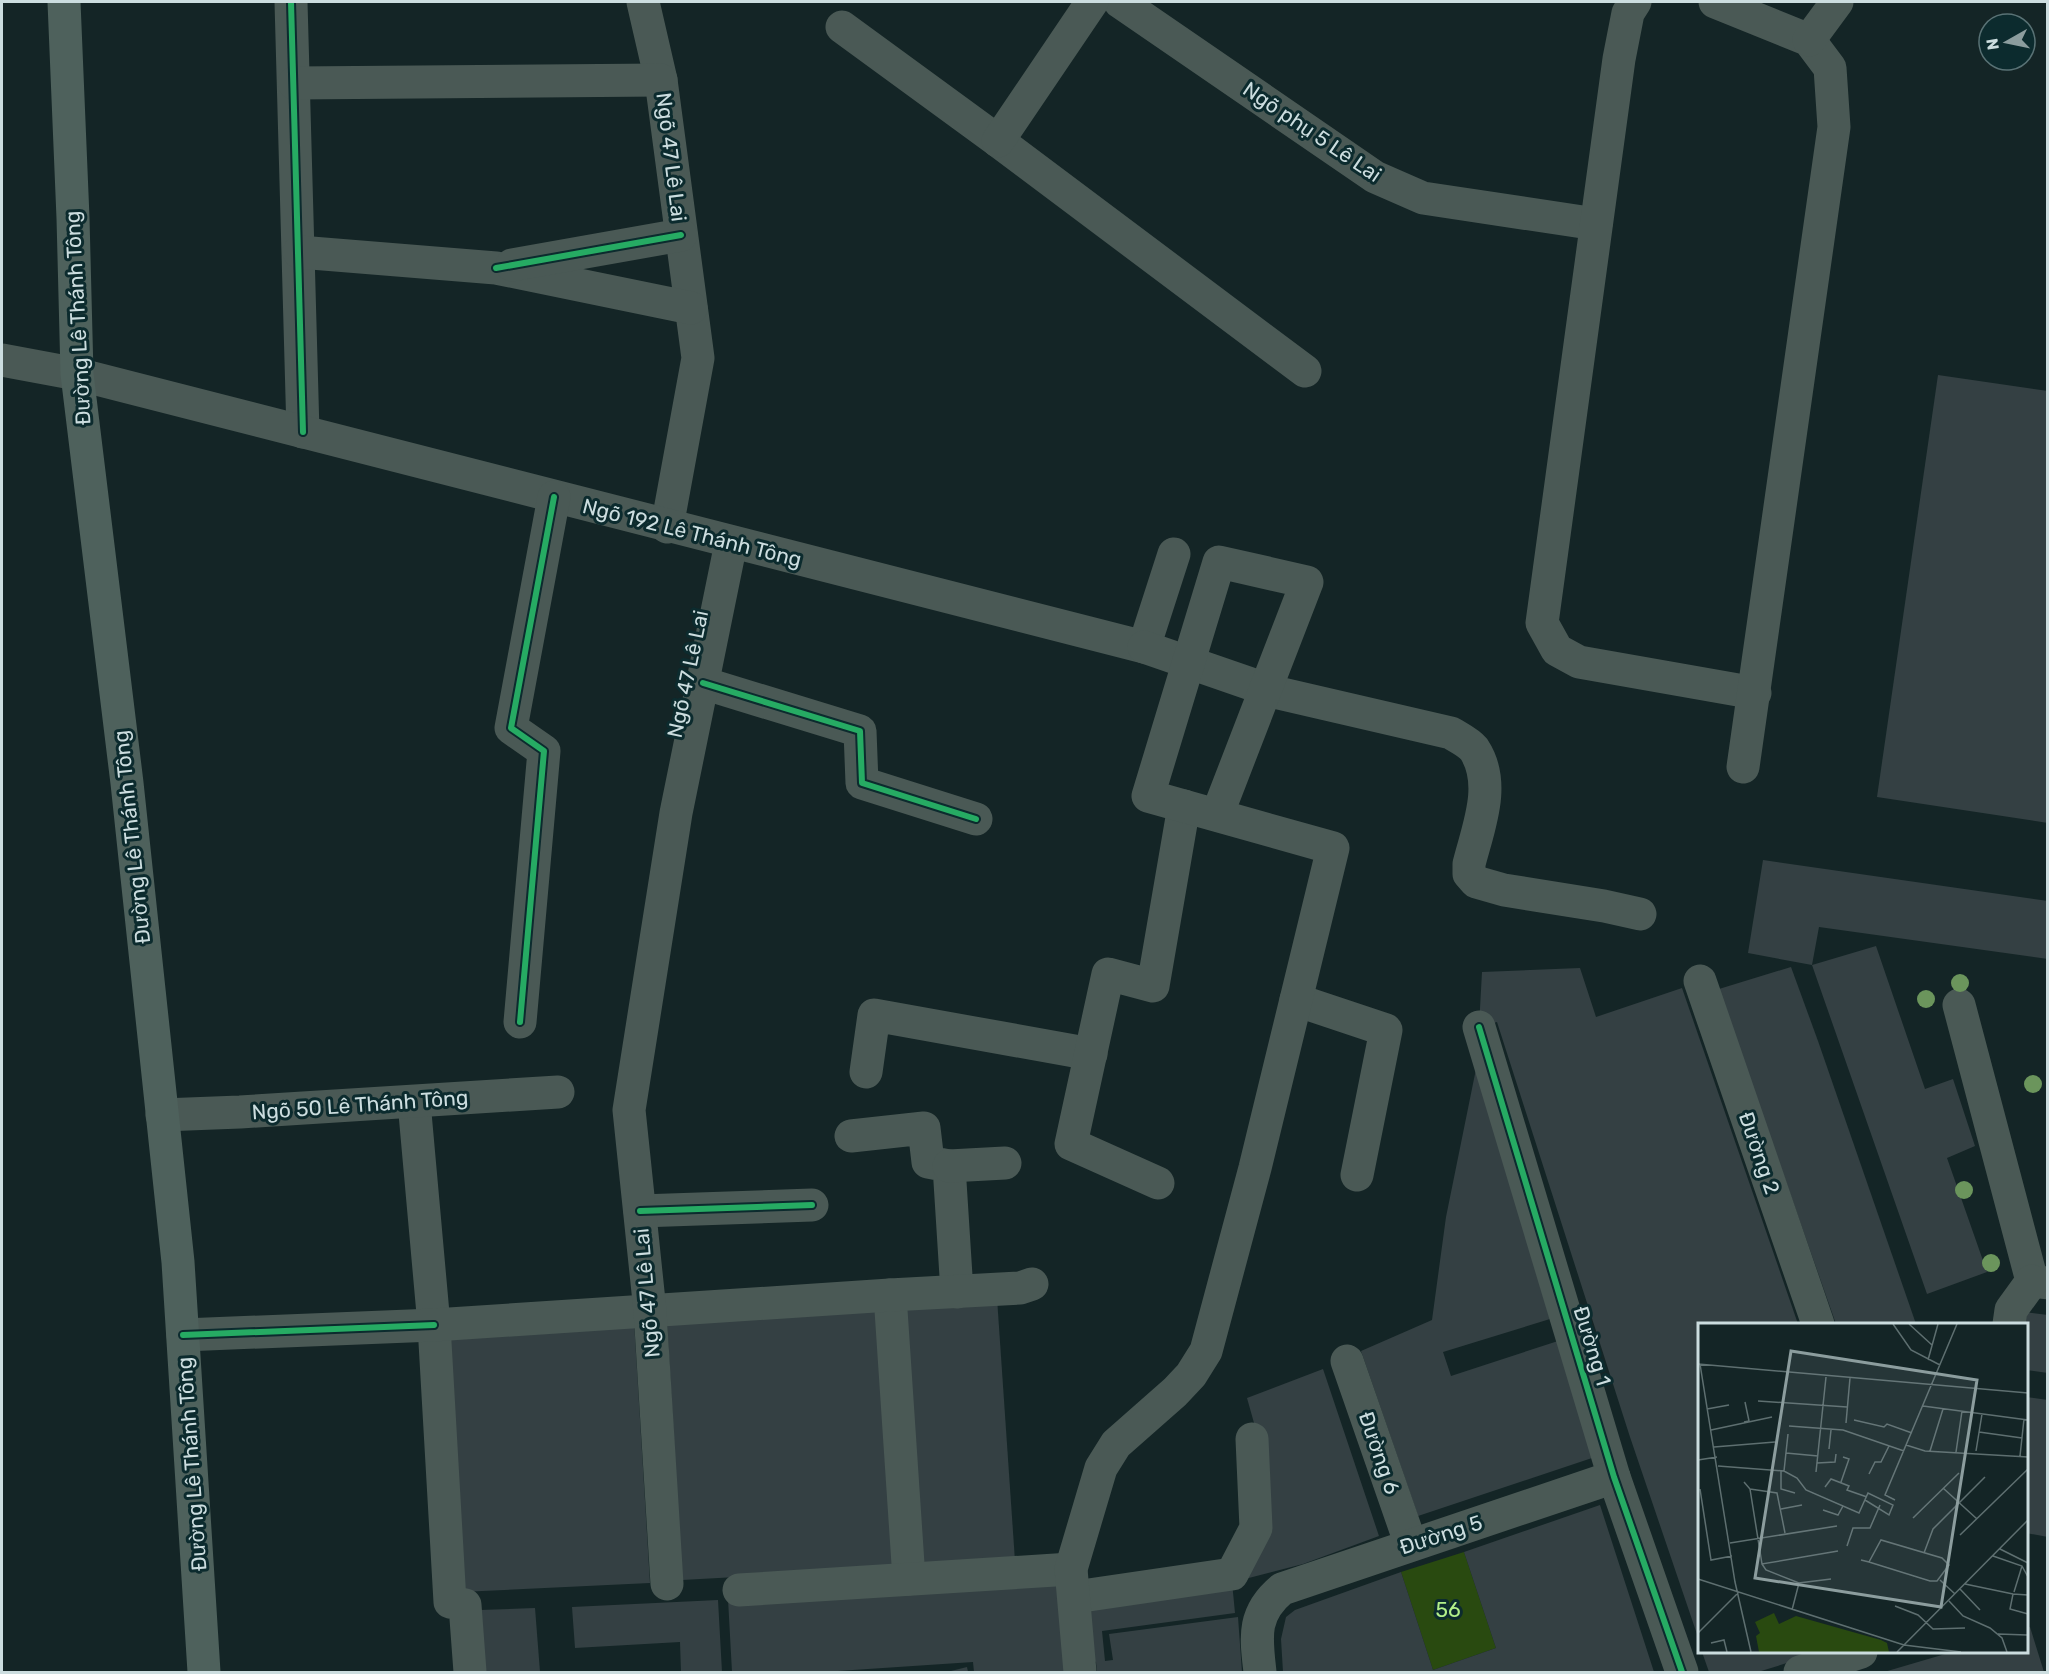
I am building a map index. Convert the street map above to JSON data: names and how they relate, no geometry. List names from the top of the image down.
{
  "streets": {
    "main road": ["Đường Lê Thánh Tông"],
    "street": [
      "Ngõ phụ 5 Lê Lai",
      "Ngõ 47 Lê Lai",
      "Ngõ 192 Lê Thánh Tông",
      "Ngõ 50 Lê Thánh Tông",
      "Đường 2",
      "Đường 1",
      "Đường 6",
      "Đường 5"
    ]
  },
  "crossings": [
    ["Ngõ 47 Lê Lai", "Ngõ 192 Lê Thánh Tông"],
    ["Đường Lê Thánh Tông", "Ngõ 192 Lê Thánh Tông"],
    ["Đường Lê Thánh Tông", "Ngõ 50 Lê Thánh Tông"],
    ["Đường 1", "Đường 5"],
    ["Đường 6", "Đường 5"]
  ],
  "parks": ["56"],
  "north": "left"
}
